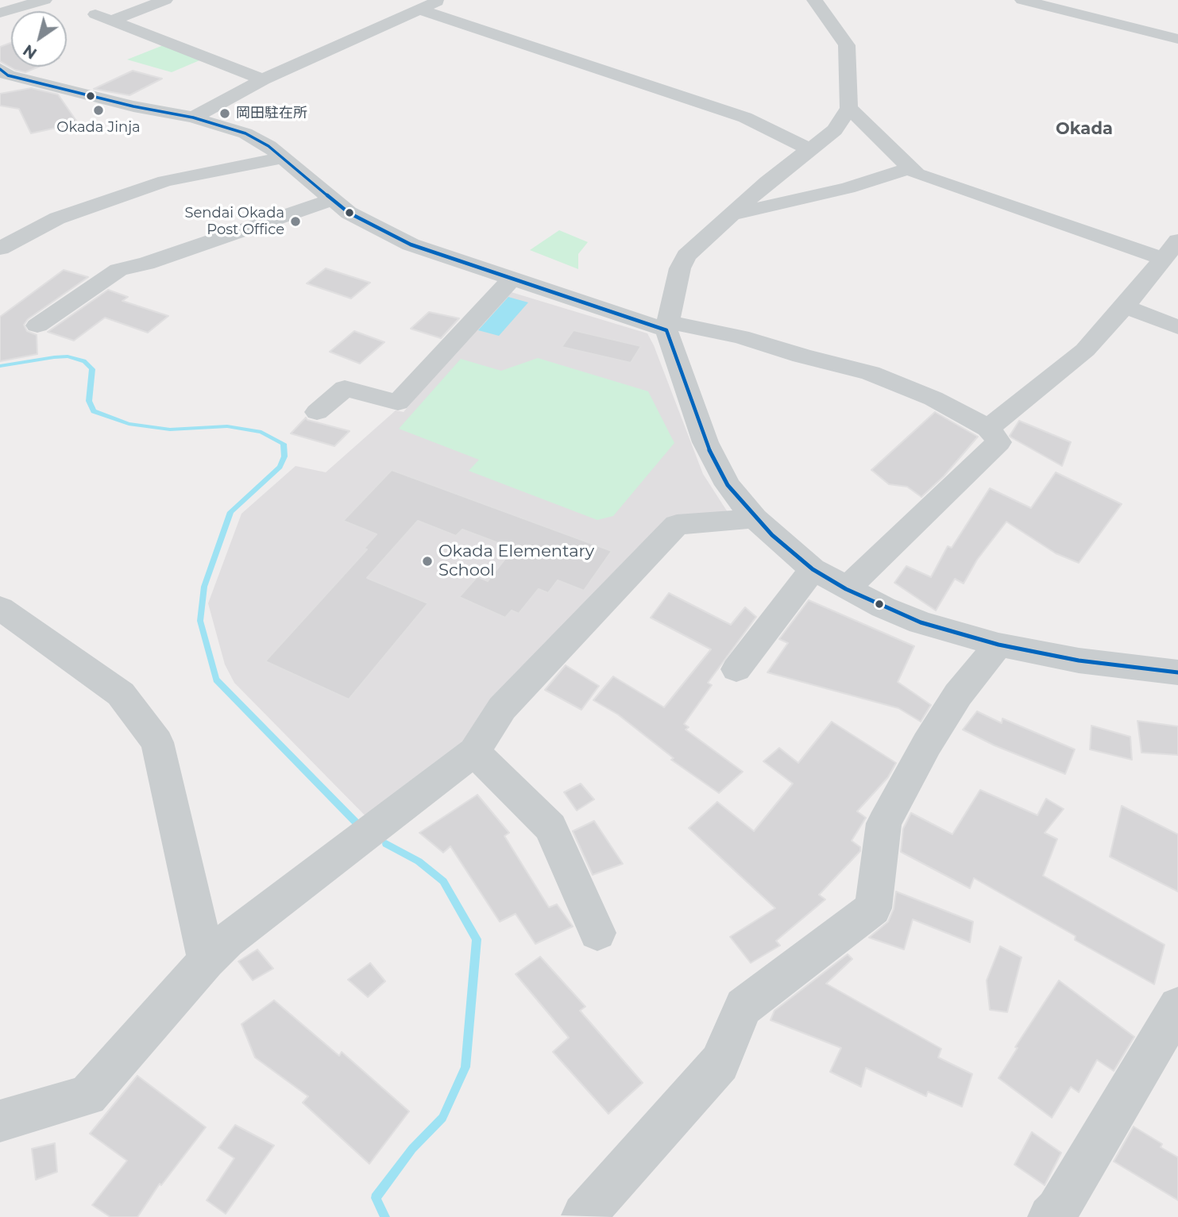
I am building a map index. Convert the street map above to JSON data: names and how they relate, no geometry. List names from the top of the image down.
{
  "districts": ["Okada"],
  "places": [
    "Okada Jinja",
    "岡田駐在所",
    "Sendai Okada Post Office",
    "Okada Elementary School"
  ],
  "north": "bottom left"
}
